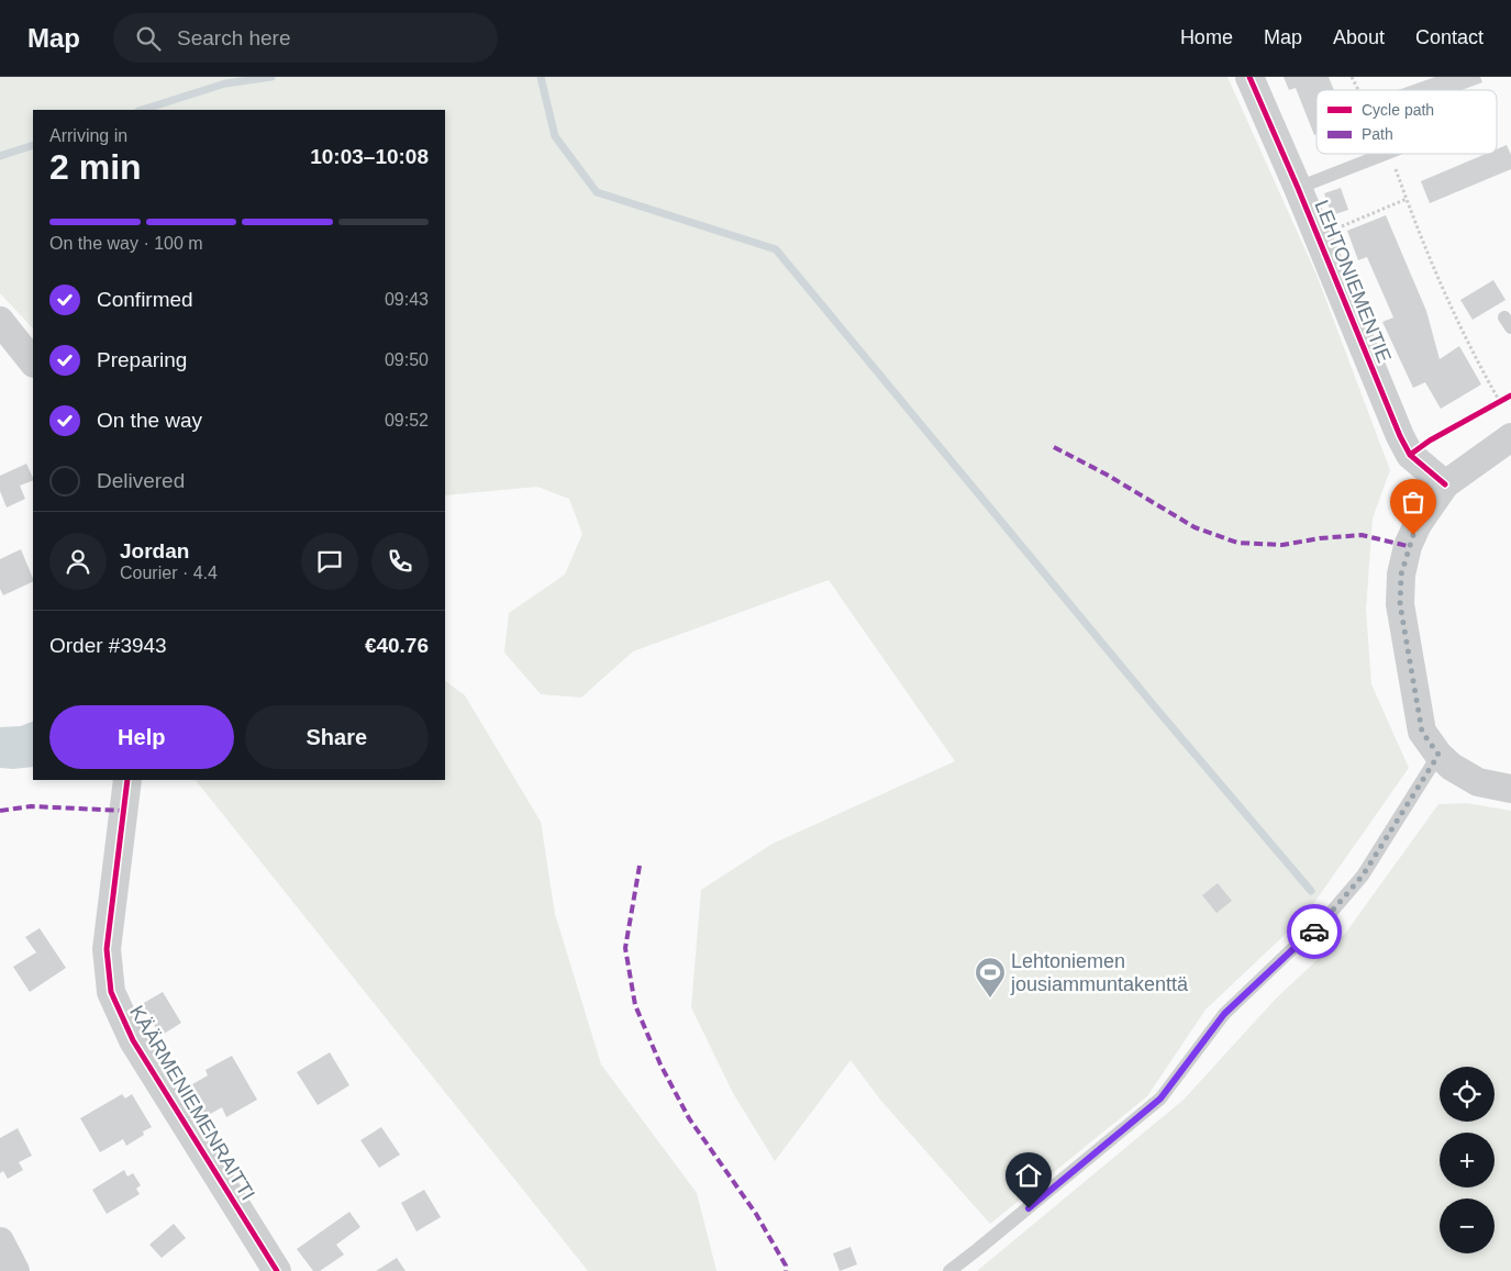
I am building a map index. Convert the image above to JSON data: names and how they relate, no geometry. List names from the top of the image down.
{
  "streets": {
    "street": ["LEHTONIEMENTIE", "KÄÄRMENIEMENRAITTI"]
  },
  "places": {
    "sports": ["Lehtoniemen jousiammuntakenttä"]
  },
  "legend": ["Cycle path", "Path"],
  "page": {
    "header": "Map",
    "search": "Search here",
    "nav": [
      "Home",
      "Map",
      "About",
      "Contact"
    ],
    "heading": ["2 min", "Arriving in", "10:03–10:08"],
    "panel": [
      "Jordan",
      "Courier · 4.4",
      "Order #3943",
      "€40.76"
    ],
    "bar": "On the way · 100 m",
    "list": [
      ["Confirmed", "09:43"],
      ["Preparing", "09:50"],
      ["On the way", "09:52"],
      "Delivered"
    ],
    "buttons": ["Help", "Share"],
    "map_buttons": ["+", "−"]
  }
}
